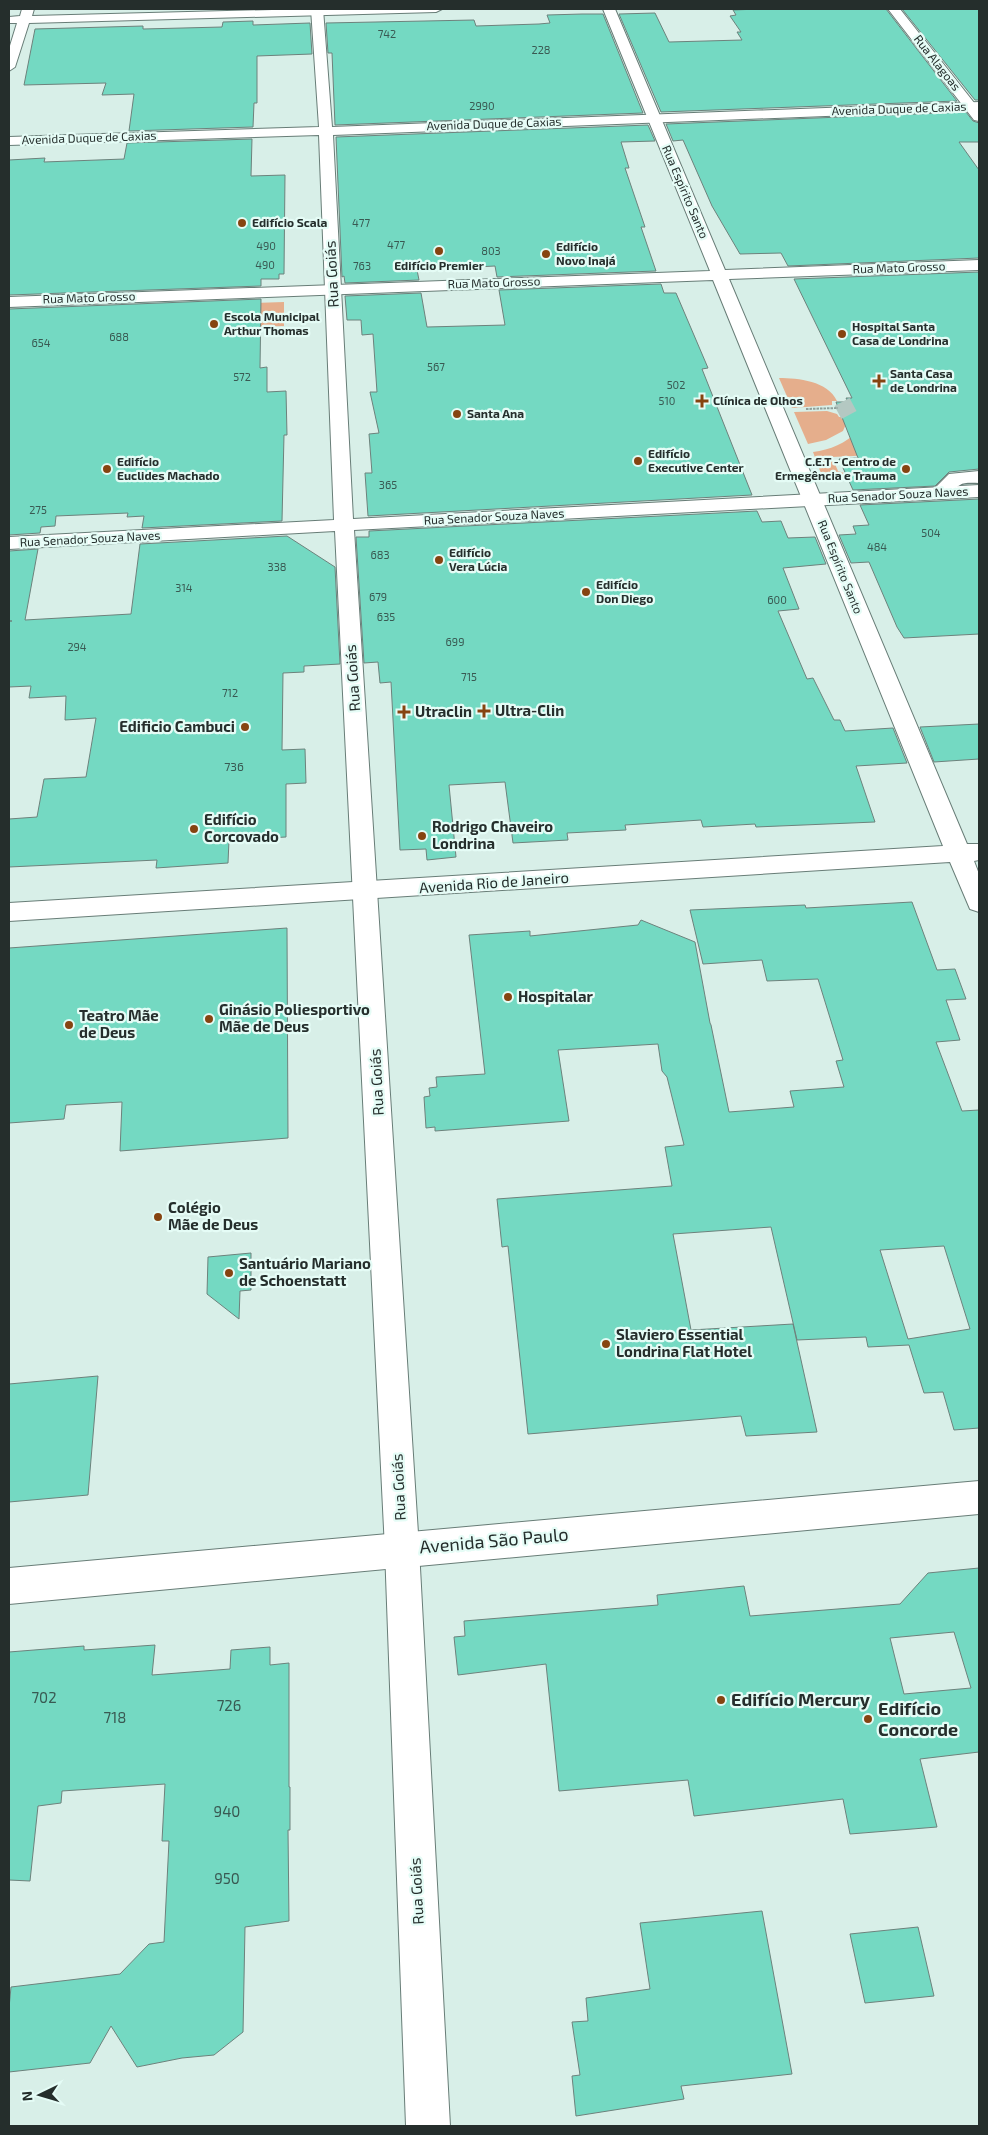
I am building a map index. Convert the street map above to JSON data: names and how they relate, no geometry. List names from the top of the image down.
{
  "streets": {
    "street": [
      "Rua Alagoas",
      "Avenida Duque de Caxias",
      "Rua Espírito Santo",
      "Rua Mato Grosso",
      "Rua Goiás",
      "Rua Senador Souza Naves",
      "Avenida Rio de Janeiro",
      "Avenida São Paulo"
    ]
  },
  "crossings": [
    ["Rua Alagoas", "Avenida Duque de Caxias"],
    ["Avenida Duque de Caxias", "Rua Espírito Santo"],
    ["Avenida Duque de Caxias", "Rua Goiás"],
    ["Rua Espírito Santo", "Rua Mato Grosso"],
    ["Rua Espírito Santo", "Rua Senador Souza Naves"],
    ["Rua Espírito Santo", "Avenida Rio de Janeiro"],
    ["Rua Mato Grosso", "Rua Goiás"],
    ["Rua Goiás", "Rua Senador Souza Naves"],
    ["Rua Goiás", "Avenida Rio de Janeiro"],
    ["Rua Goiás", "Avenida São Paulo"]
  ],
  "places": {
    "other": [
      "Edifício Scala",
      "Edifício Premier",
      "Edifício Novo Inajá",
      "Escola Municipal Arthur Thomas",
      "Hospital Santa Casa de Londrina",
      "Santa Ana",
      "Edifício Executive Center",
      "Edifício Euclides Machado",
      "C.E.T - Centro de Ermegência e Trauma",
      "Edifício Vera Lúcia",
      "Edifício Don Diego",
      "Edificio Cambuci",
      "Edifício Corcovado",
      "Rodrigo Chaveiro Londrina",
      "Hospitalar",
      "Ginásio Poliesportivo Mãe de Deus",
      "Teatro Mãe de Deus",
      "Colégio Mãe de Deus",
      "Santuário Mariano de Schoenstatt",
      "Slaviero Essential Londrina Flat Hotel",
      "Edifício Mercury",
      "Edifício Concorde"
    ],
    "health": [
      "Santa Casa de Londrina",
      "Clínica de Olhos",
      "Ultra-Clin",
      "Utraclin"
    ]
  },
  "house_numbers": [
    "742",
    "228",
    "2990",
    "477",
    "477",
    "490",
    "803",
    "490",
    "763",
    "688",
    "654",
    "567",
    "572",
    "502",
    "510",
    "365",
    "275",
    "504",
    "484",
    "683",
    "338",
    "314",
    "679",
    "600",
    "635",
    "699",
    "294",
    "715",
    "712",
    "736",
    "702",
    "726",
    "718",
    "940",
    "950"
  ],
  "north": "left"
}
